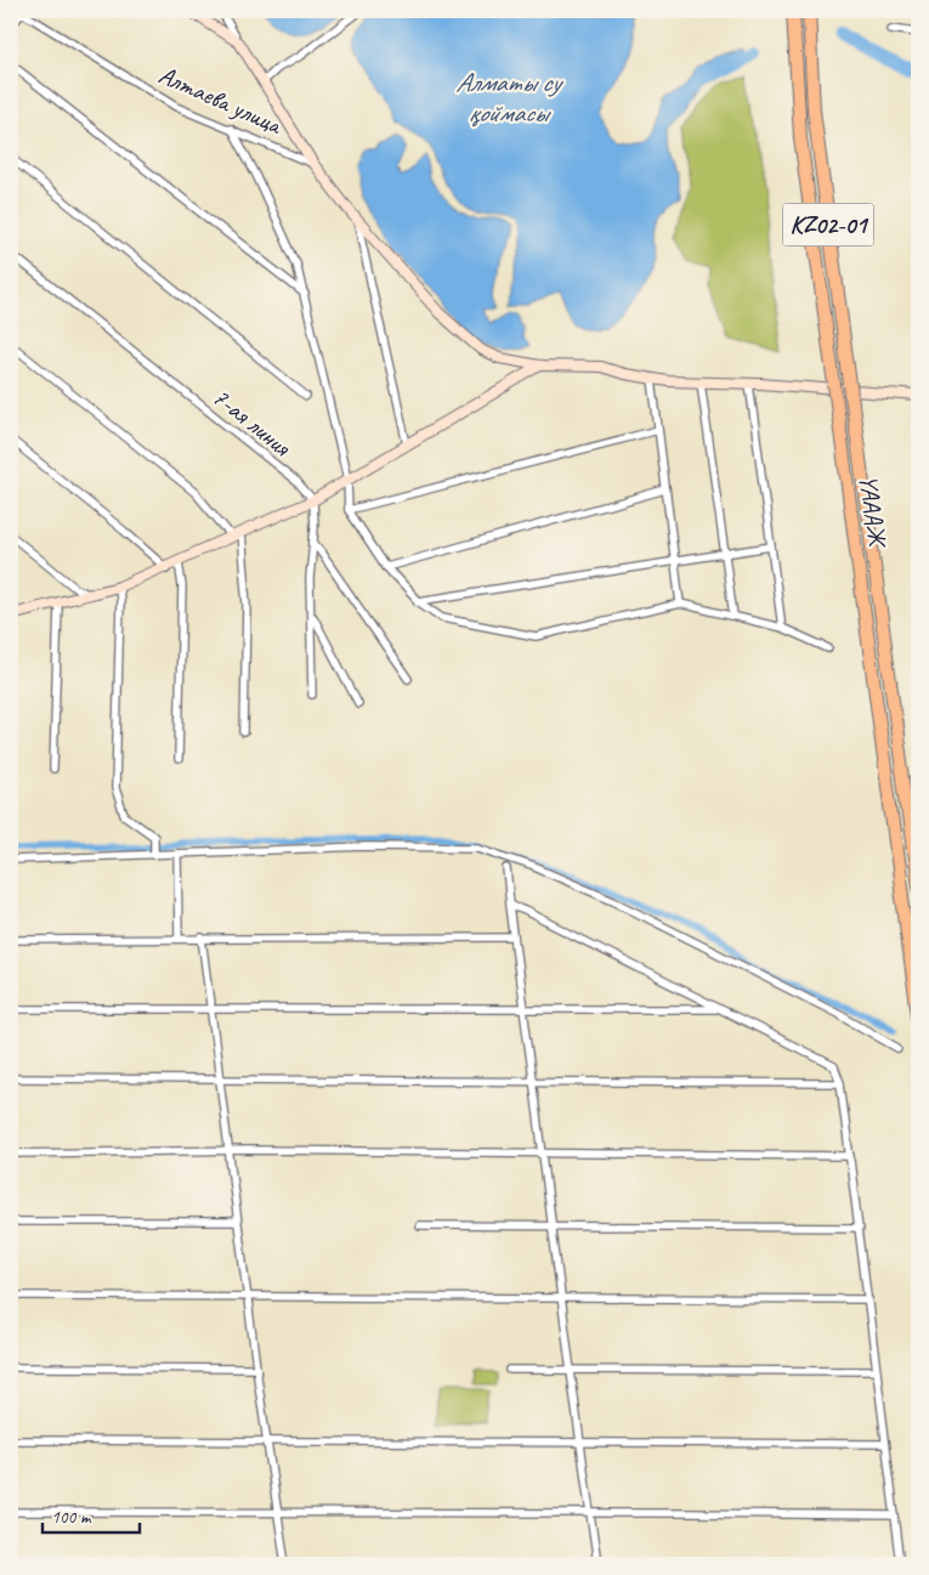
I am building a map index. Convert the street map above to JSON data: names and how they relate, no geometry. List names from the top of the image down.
{
  "streets": {
    "highway": ["KZ02-01", "ҮАААЖ"],
    "street": ["Алтаева улица", "7-ая линия"]
  },
  "water": ["Алматы су қоймасы"],
  "scale_bar": "100 m"
}
